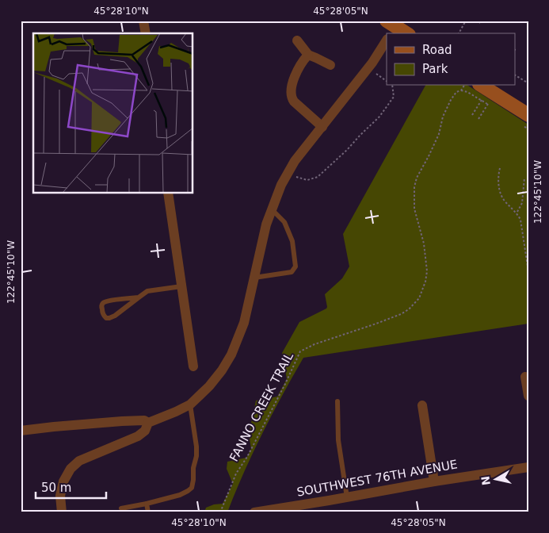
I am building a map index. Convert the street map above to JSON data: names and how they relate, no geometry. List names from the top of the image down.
{
  "streets": {
    "street": ["SOUTHWEST 76TH AVENUE"],
    "path": ["FANNO CREEK TRAIL"]
  },
  "legend": ["Road", "Park"],
  "scale_bar": "50 m",
  "north": "left",
  "coordinates": ["45°28'10\"N", "45°28'05\"N", "122°45'10\"W"]
}
